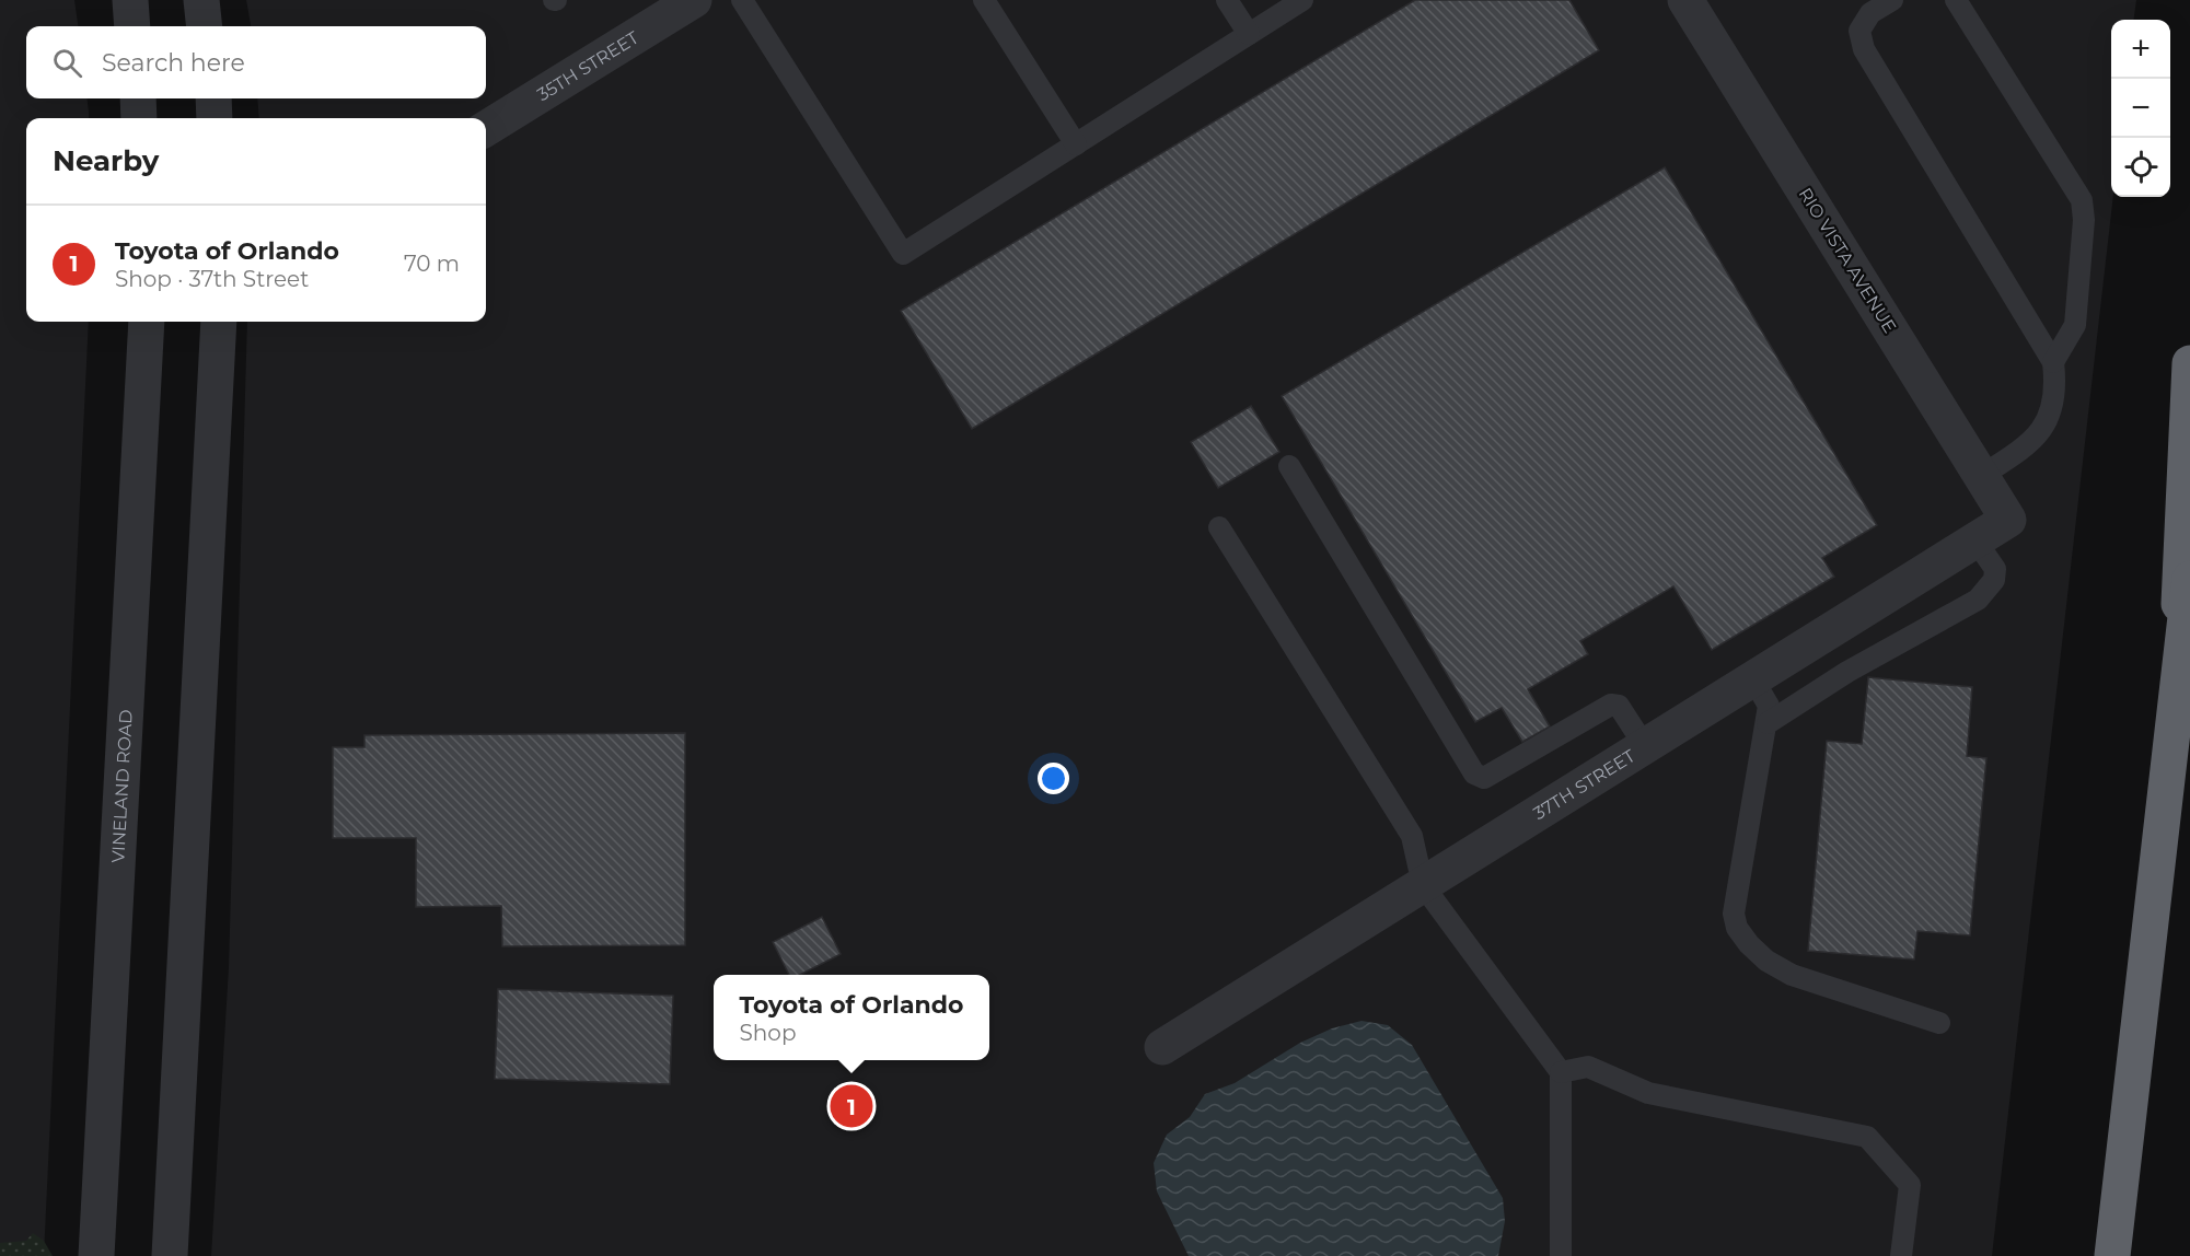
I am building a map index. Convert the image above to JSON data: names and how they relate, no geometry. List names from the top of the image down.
{
  "streets": {
    "street": [
      "35TH STREET",
      "RIO VISTA AVENUE",
      "37TH STREET",
      "VINELAND ROAD"
    ]
  },
  "crossings": [
    ["RIO VISTA AVENUE", "37TH STREET"]
  ],
  "page": {
    "map_buttons": ["+", "−"],
    "search": "Search here",
    "heading": "Nearby",
    "list": [
      {
        "mark": "1",
        "name": "Toyota of Orlando",
        "note": "Shop · 37th Street",
        "value": "70 m"
      }
    ],
    "popup": ["Toyota of Orlando", "Shop"],
    "pins": "1"
  }
}
